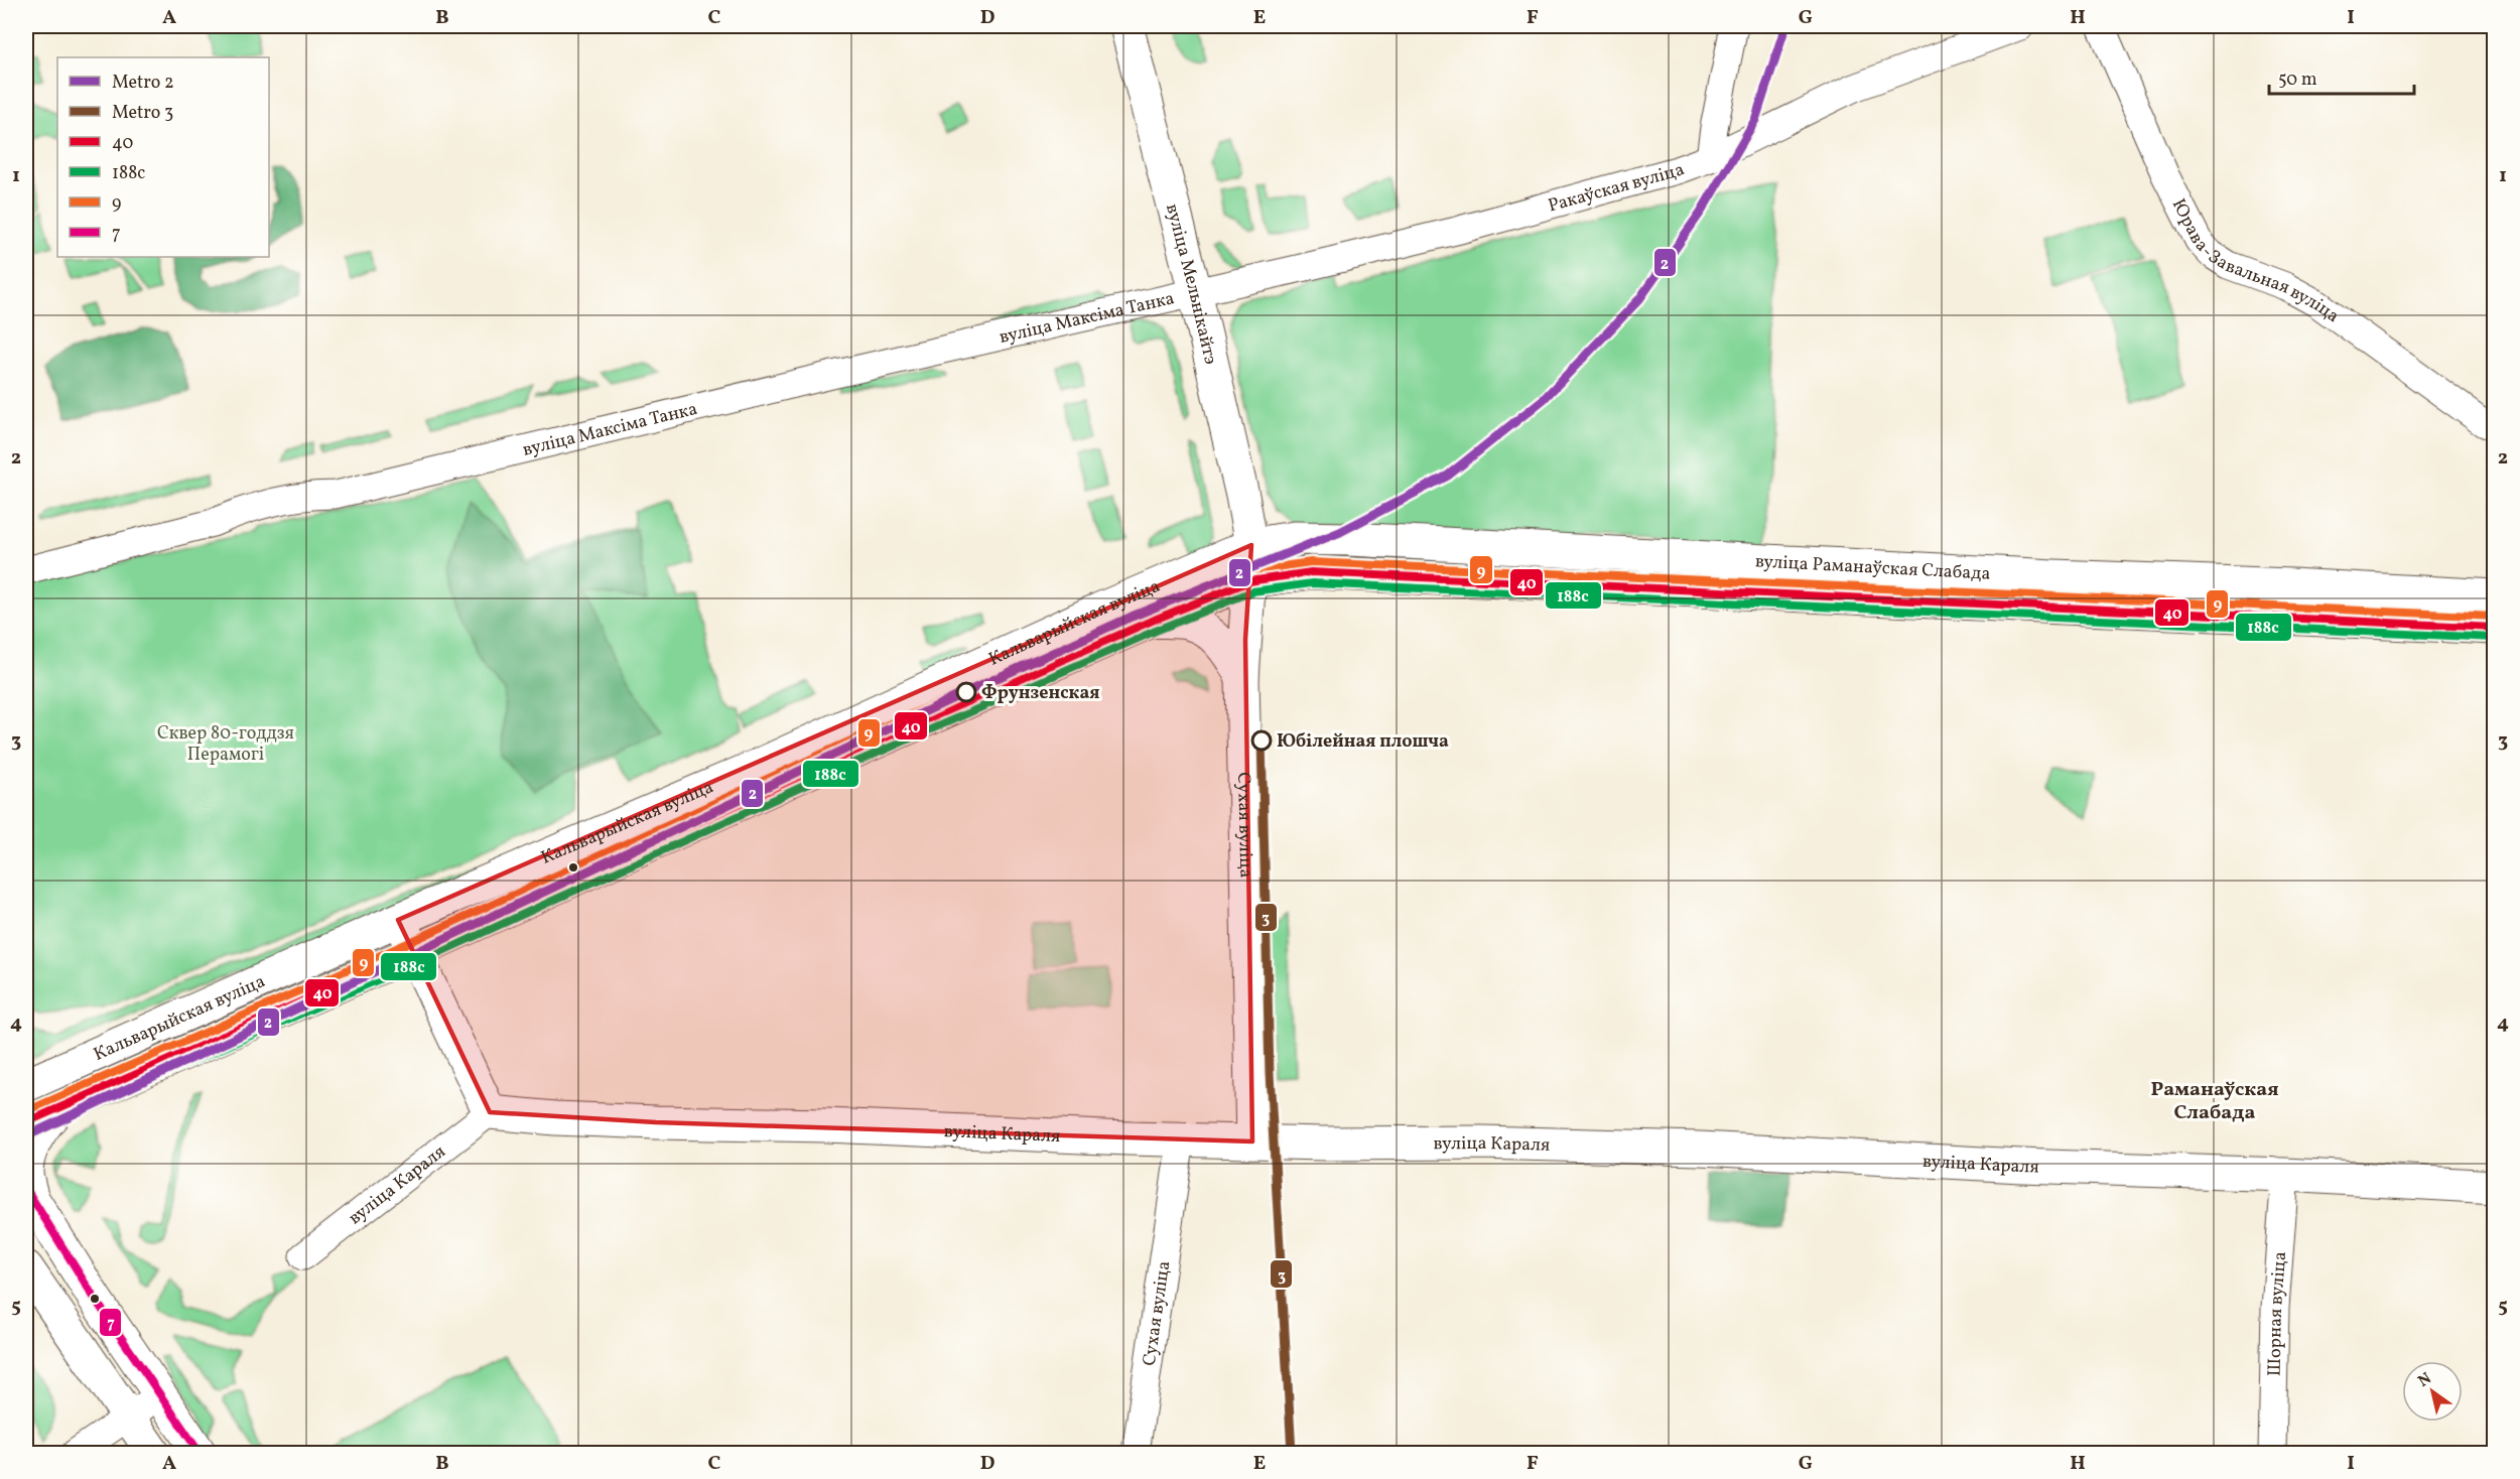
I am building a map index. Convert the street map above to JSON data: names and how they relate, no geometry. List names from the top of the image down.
{
  "streets": {
    "main road": [
      "вуліца Мельнікайтэ",
      "вуліца Раманаўская Слабада",
      "Кальварыйская вуліца",
      "Сухая вуліца",
      "вуліца Караля"
    ],
    "street": [
      "Ракаўская вуліца",
      "Юрава-Завальная вуліца",
      "вуліца Максіма Танка",
      "Шорная вуліца"
    ]
  },
  "crossings": [
    ["Ракаўская вуліца", "вуліца Мельнікайтэ"],
    ["Ракаўская вуліца", "вуліца Максіма Танка"],
    ["вуліца Мельнікайтэ", "вуліца Максіма Танка"],
    ["вуліца Мельнікайтэ", "вуліца Раманаўская Слабада"],
    ["вуліца Мельнікайтэ", "Кальварыйская вуліца"],
    ["вуліца Мельнікайтэ", "Сухая вуліца"],
    ["вуліца Раманаўская Слабада", "Кальварыйская вуліца"],
    ["вуліца Раманаўская Слабада", "Сухая вуліца"],
    ["Кальварыйская вуліца", "Сухая вуліца"],
    ["Сухая вуліца", "вуліца Караля"],
    ["вуліца Караля", "Шорная вуліца"]
  ],
  "districts": ["Раманаўская Слабада"],
  "parks": ["Сквер 80-годдзя Перамогі"],
  "places": ["Фрунзенская", "Юбілейная плошча"],
  "lines": [
    "metro line 2",
    "transit line 9",
    "transit line 40",
    "transit line 188с",
    "metro line 3",
    "transit line 7"
  ],
  "legend": [
    "Metro 2",
    "Metro 3",
    "40",
    "188с",
    "9",
    "7"
  ],
  "scale_bar": "50 m",
  "north": "top left",
  "grid": {
    "columns": [
      "A",
      "B",
      "C",
      "D",
      "E",
      "F",
      "G",
      "H",
      "I"
    ],
    "rows": [
      "1",
      "2",
      "3",
      "4",
      "5"
    ]
  }
}
